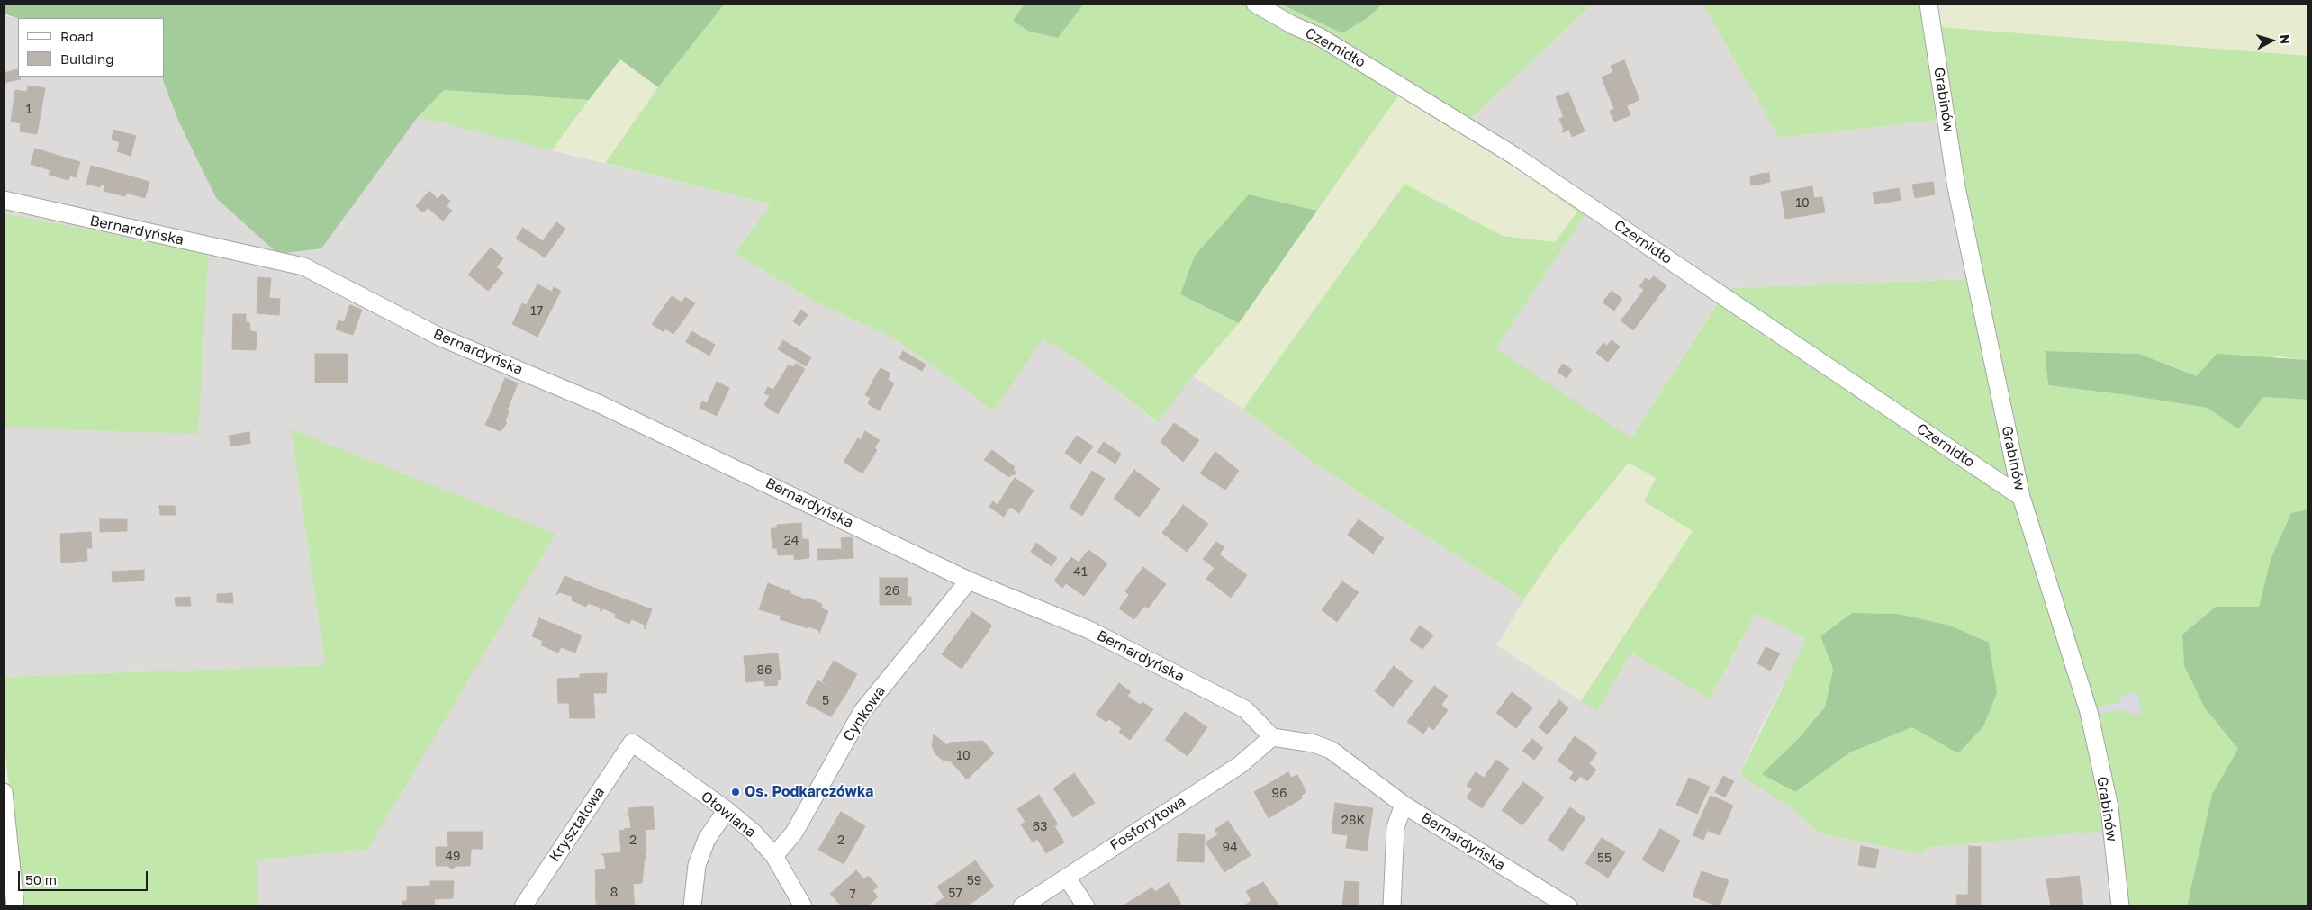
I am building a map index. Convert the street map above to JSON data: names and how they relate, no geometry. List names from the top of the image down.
{
  "streets": {
    "street": [
      "Czernidło",
      "Grabinów",
      "Bernardyńska",
      "Cynkowa",
      "Ołowiana",
      "Fosforytowa",
      "Kryształowa"
    ]
  },
  "crossings": [
    ["Czernidło", "Grabinów"],
    ["Bernardyńska", "Cynkowa"],
    ["Bernardyńska", "Fosforytowa"],
    ["Cynkowa", "Ołowiana"],
    ["Ołowiana", "Kryształowa"]
  ],
  "places": ["Os. Podkarczówka"],
  "house_numbers": [
    "1",
    "10",
    "17",
    "24",
    "41",
    "26",
    "86",
    "5",
    "10",
    "96",
    "28K",
    "63",
    "2",
    "2",
    "94",
    "49",
    "55",
    "59",
    "8",
    "57",
    "7"
  ],
  "legend": ["Road", "Building"],
  "scale_bar": "50 m",
  "north": "right"
}
